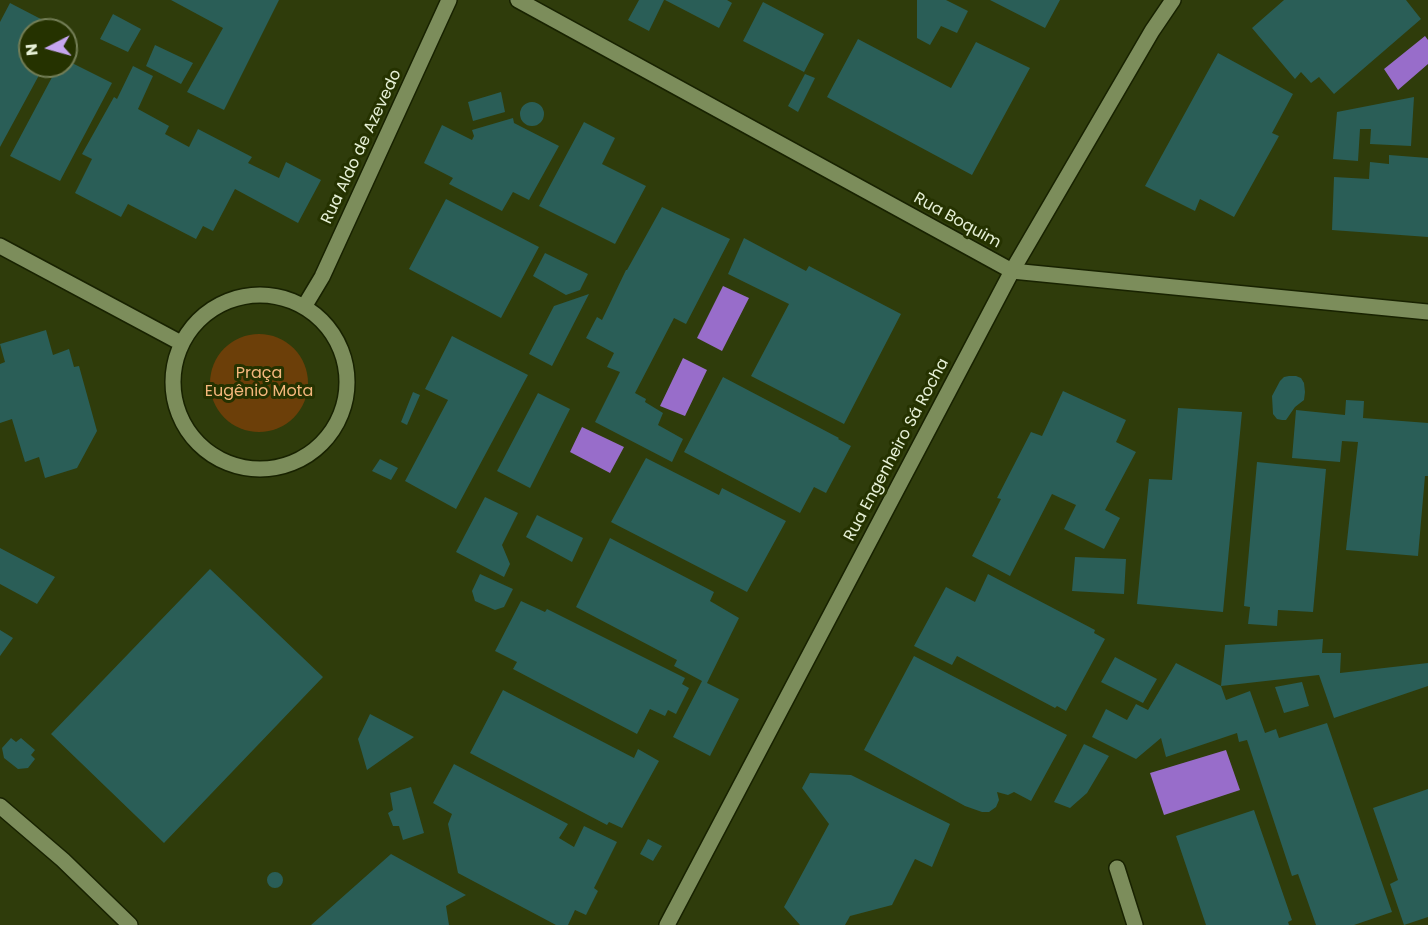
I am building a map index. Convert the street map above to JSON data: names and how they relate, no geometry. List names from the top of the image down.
{
  "streets": {
    "street": ["Rua Aldo de Azevedo", "Rua Boquim", "Rua Engenheiro Sá Rocha"]
  },
  "crossings": [
    ["Rua Boquim", "Rua Engenheiro Sá Rocha"]
  ],
  "parks": ["Praça Eugênio Mota"],
  "north": "left"
}
